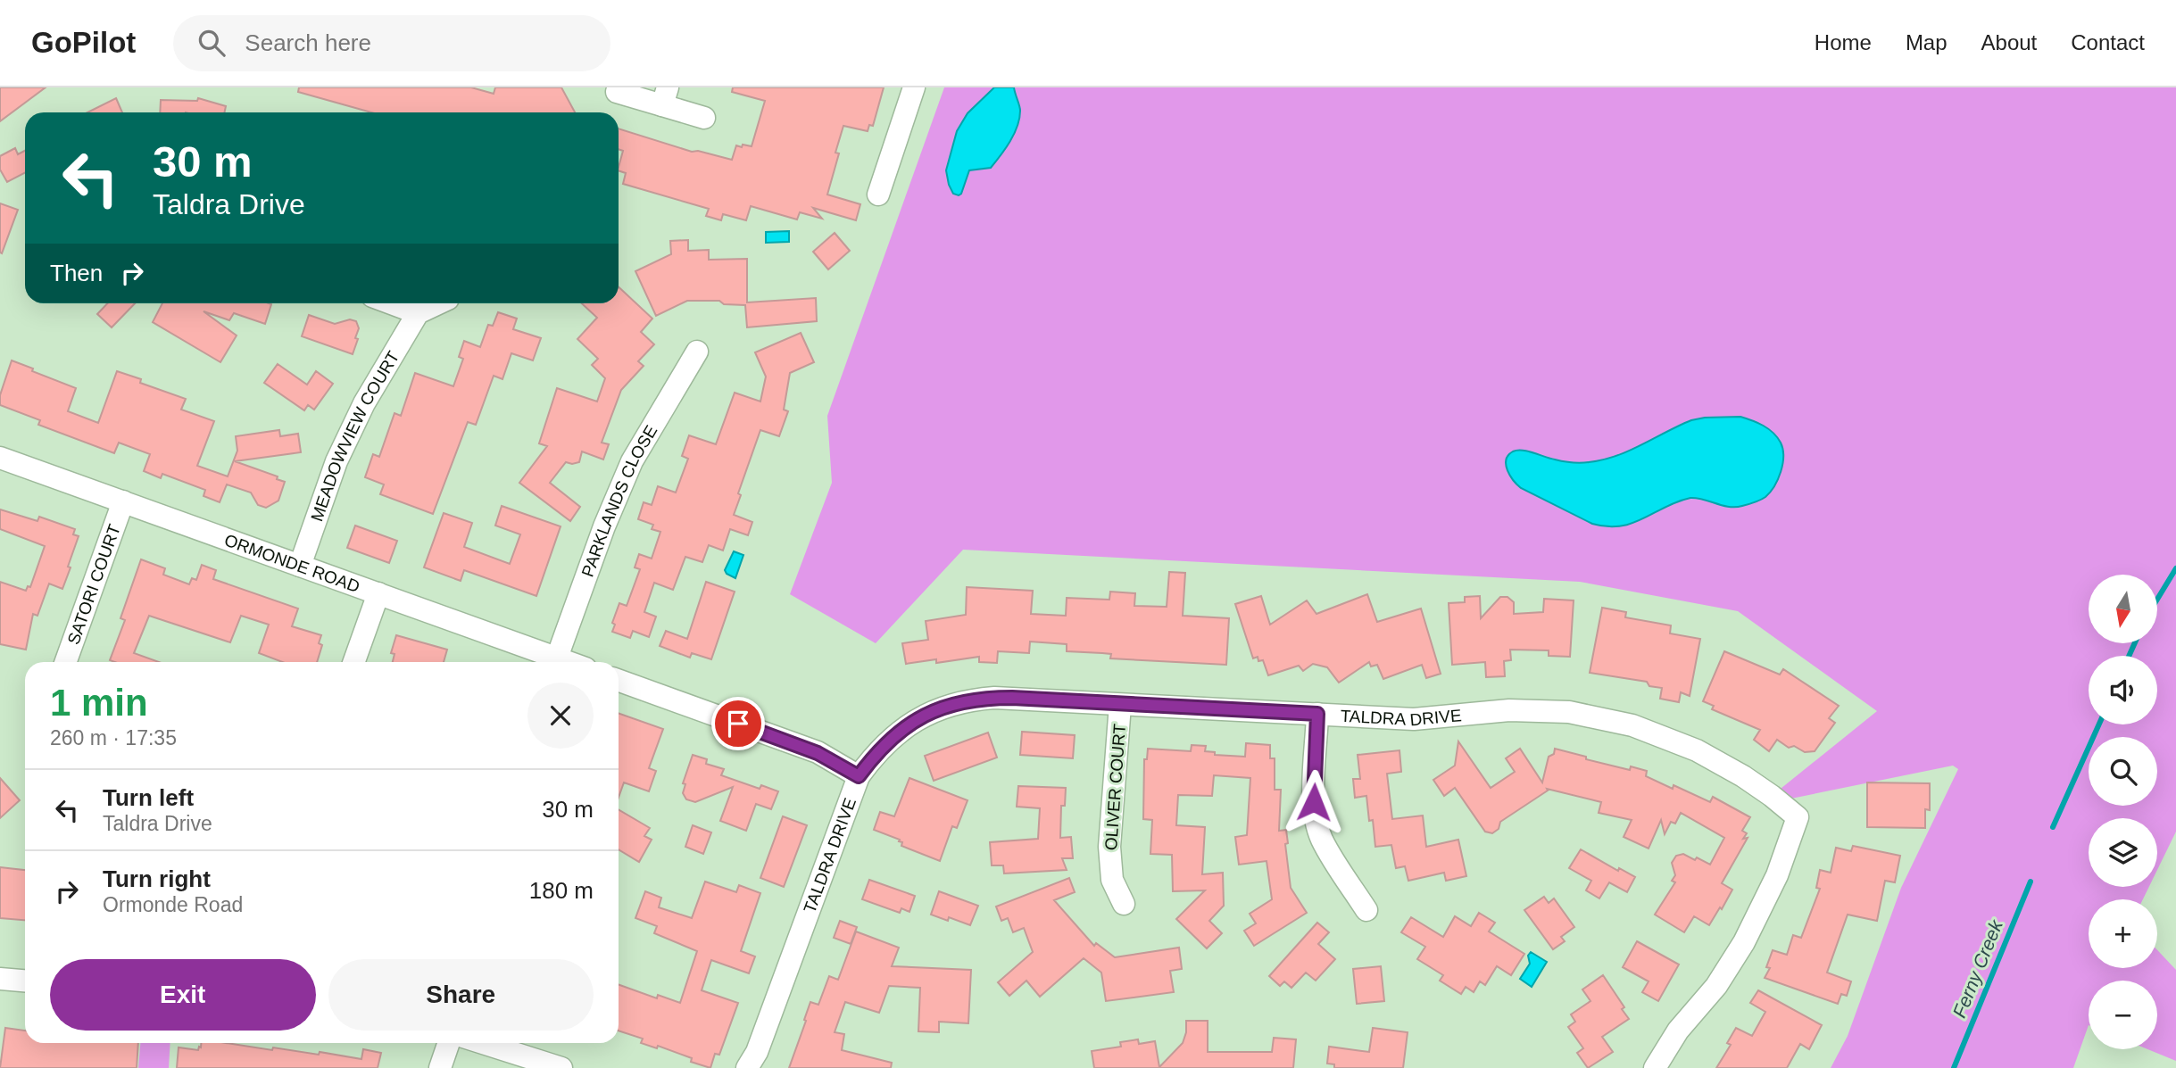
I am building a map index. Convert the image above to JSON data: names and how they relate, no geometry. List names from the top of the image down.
{
  "streets": {
    "street": [
      "MEADOWVIEW COURT",
      "PARKLANDS CLOSE",
      "ORMONDE ROAD",
      "SATORI COURT",
      "TALDRA DRIVE",
      "OLIVER COURT"
    ]
  },
  "crossings": [
    ["MEADOWVIEW COURT", "ORMONDE ROAD"],
    ["PARKLANDS CLOSE", "ORMONDE ROAD"],
    ["ORMONDE ROAD", "SATORI COURT"],
    ["TALDRA DRIVE", "OLIVER COURT"]
  ],
  "water": ["Ferny Creek"],
  "north": "bottom",
  "page": {
    "header": "GoPilot",
    "search": "Search here",
    "nav": [
      "Home",
      "Map",
      "About",
      "Contact"
    ],
    "turn": ["30 m", "Taldra Drive"],
    "then": "Then",
    "map_buttons": ["+", "−"],
    "heading": ["1 min", "260 m · 17:35"],
    "list": [
      {
        "name": "Turn left",
        "note": "Taldra Drive",
        "value": "30 m"
      },
      {
        "name": "Turn right",
        "note": "Ormonde Road",
        "value": "180 m"
      }
    ],
    "buttons": ["Exit", "Share"]
  }
}
